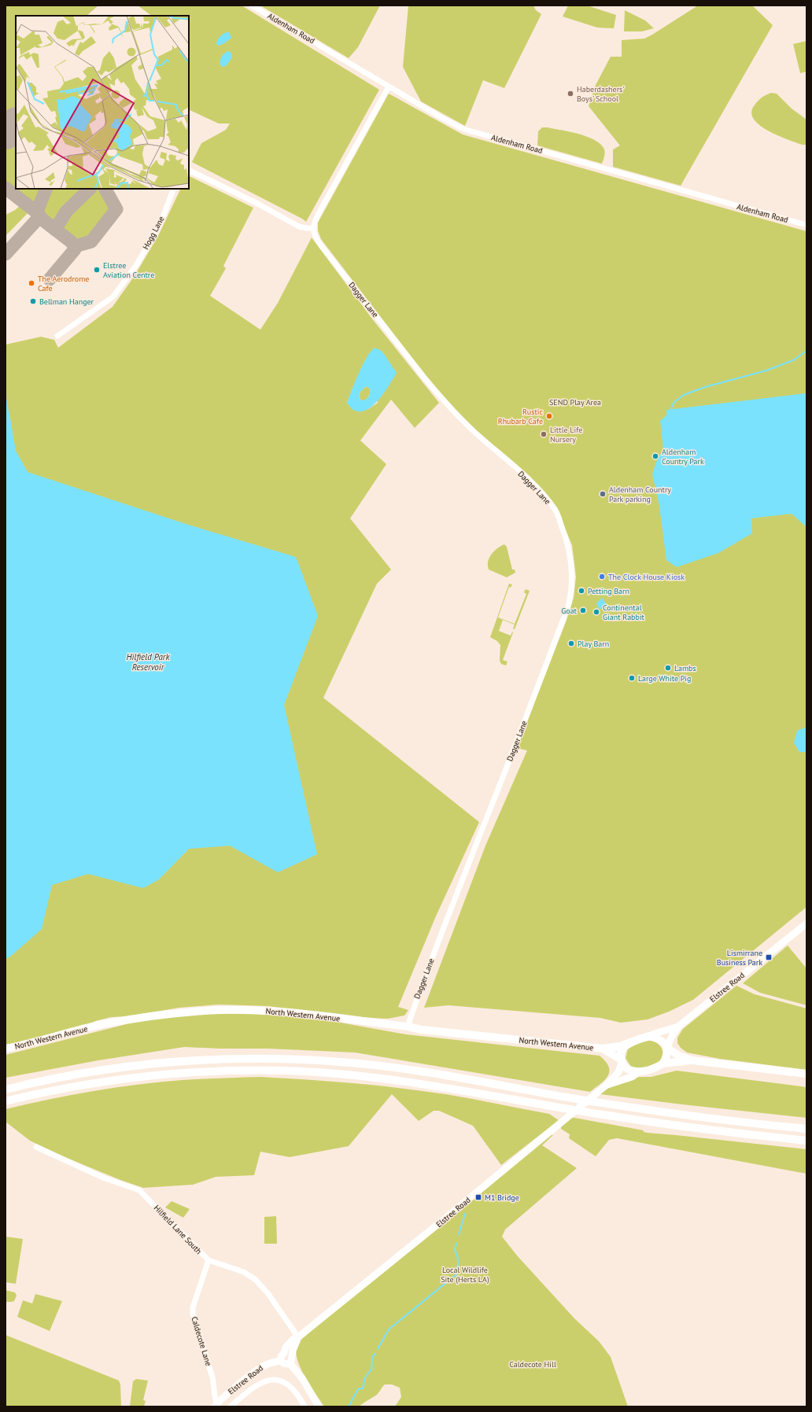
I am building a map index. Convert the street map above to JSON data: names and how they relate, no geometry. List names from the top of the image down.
{
  "streets": {
    "highway": ["North Western Avenue"],
    "main road": ["Elstree Road"],
    "street": [
      "Aldenham Road",
      "Hogg Lane",
      "Dagger Lane",
      "Hilfield Lane South",
      "Caldecote Lane"
    ]
  },
  "crossings": [
    ["Dagger Lane", "North Western Avenue"],
    ["Elstree Road", "North Western Avenue"],
    ["Elstree Road", "Hilfield Lane South"],
    ["Elstree Road", "Caldecote Lane"],
    ["Hilfield Lane South", "Caldecote Lane"]
  ],
  "water": ["Hilfield Park Reservoir"],
  "parks": ["SEND Play Area", "Local Wildlife Site (Herts LA)", "Caldecote Hill"],
  "places": {
    "other": [
      "Haberdashers' Boys' School",
      "Elstree Aviation Centre",
      "The Aerodrome Cafe",
      "Bellman Hanger",
      "Rustic Rhubarb Cafe",
      "Little Life Nursery",
      "Aldenham Country Park",
      "Aldenham Country Park parking",
      "The Clock House Kiosk",
      "Petting Barn",
      "Goat",
      "Continental Giant Rabbit",
      "Play Barn",
      "Lambs",
      "Large White Pig"
    ],
    "transit": ["Lismirrane Business Park", "M1 Bridge"]
  }
}
